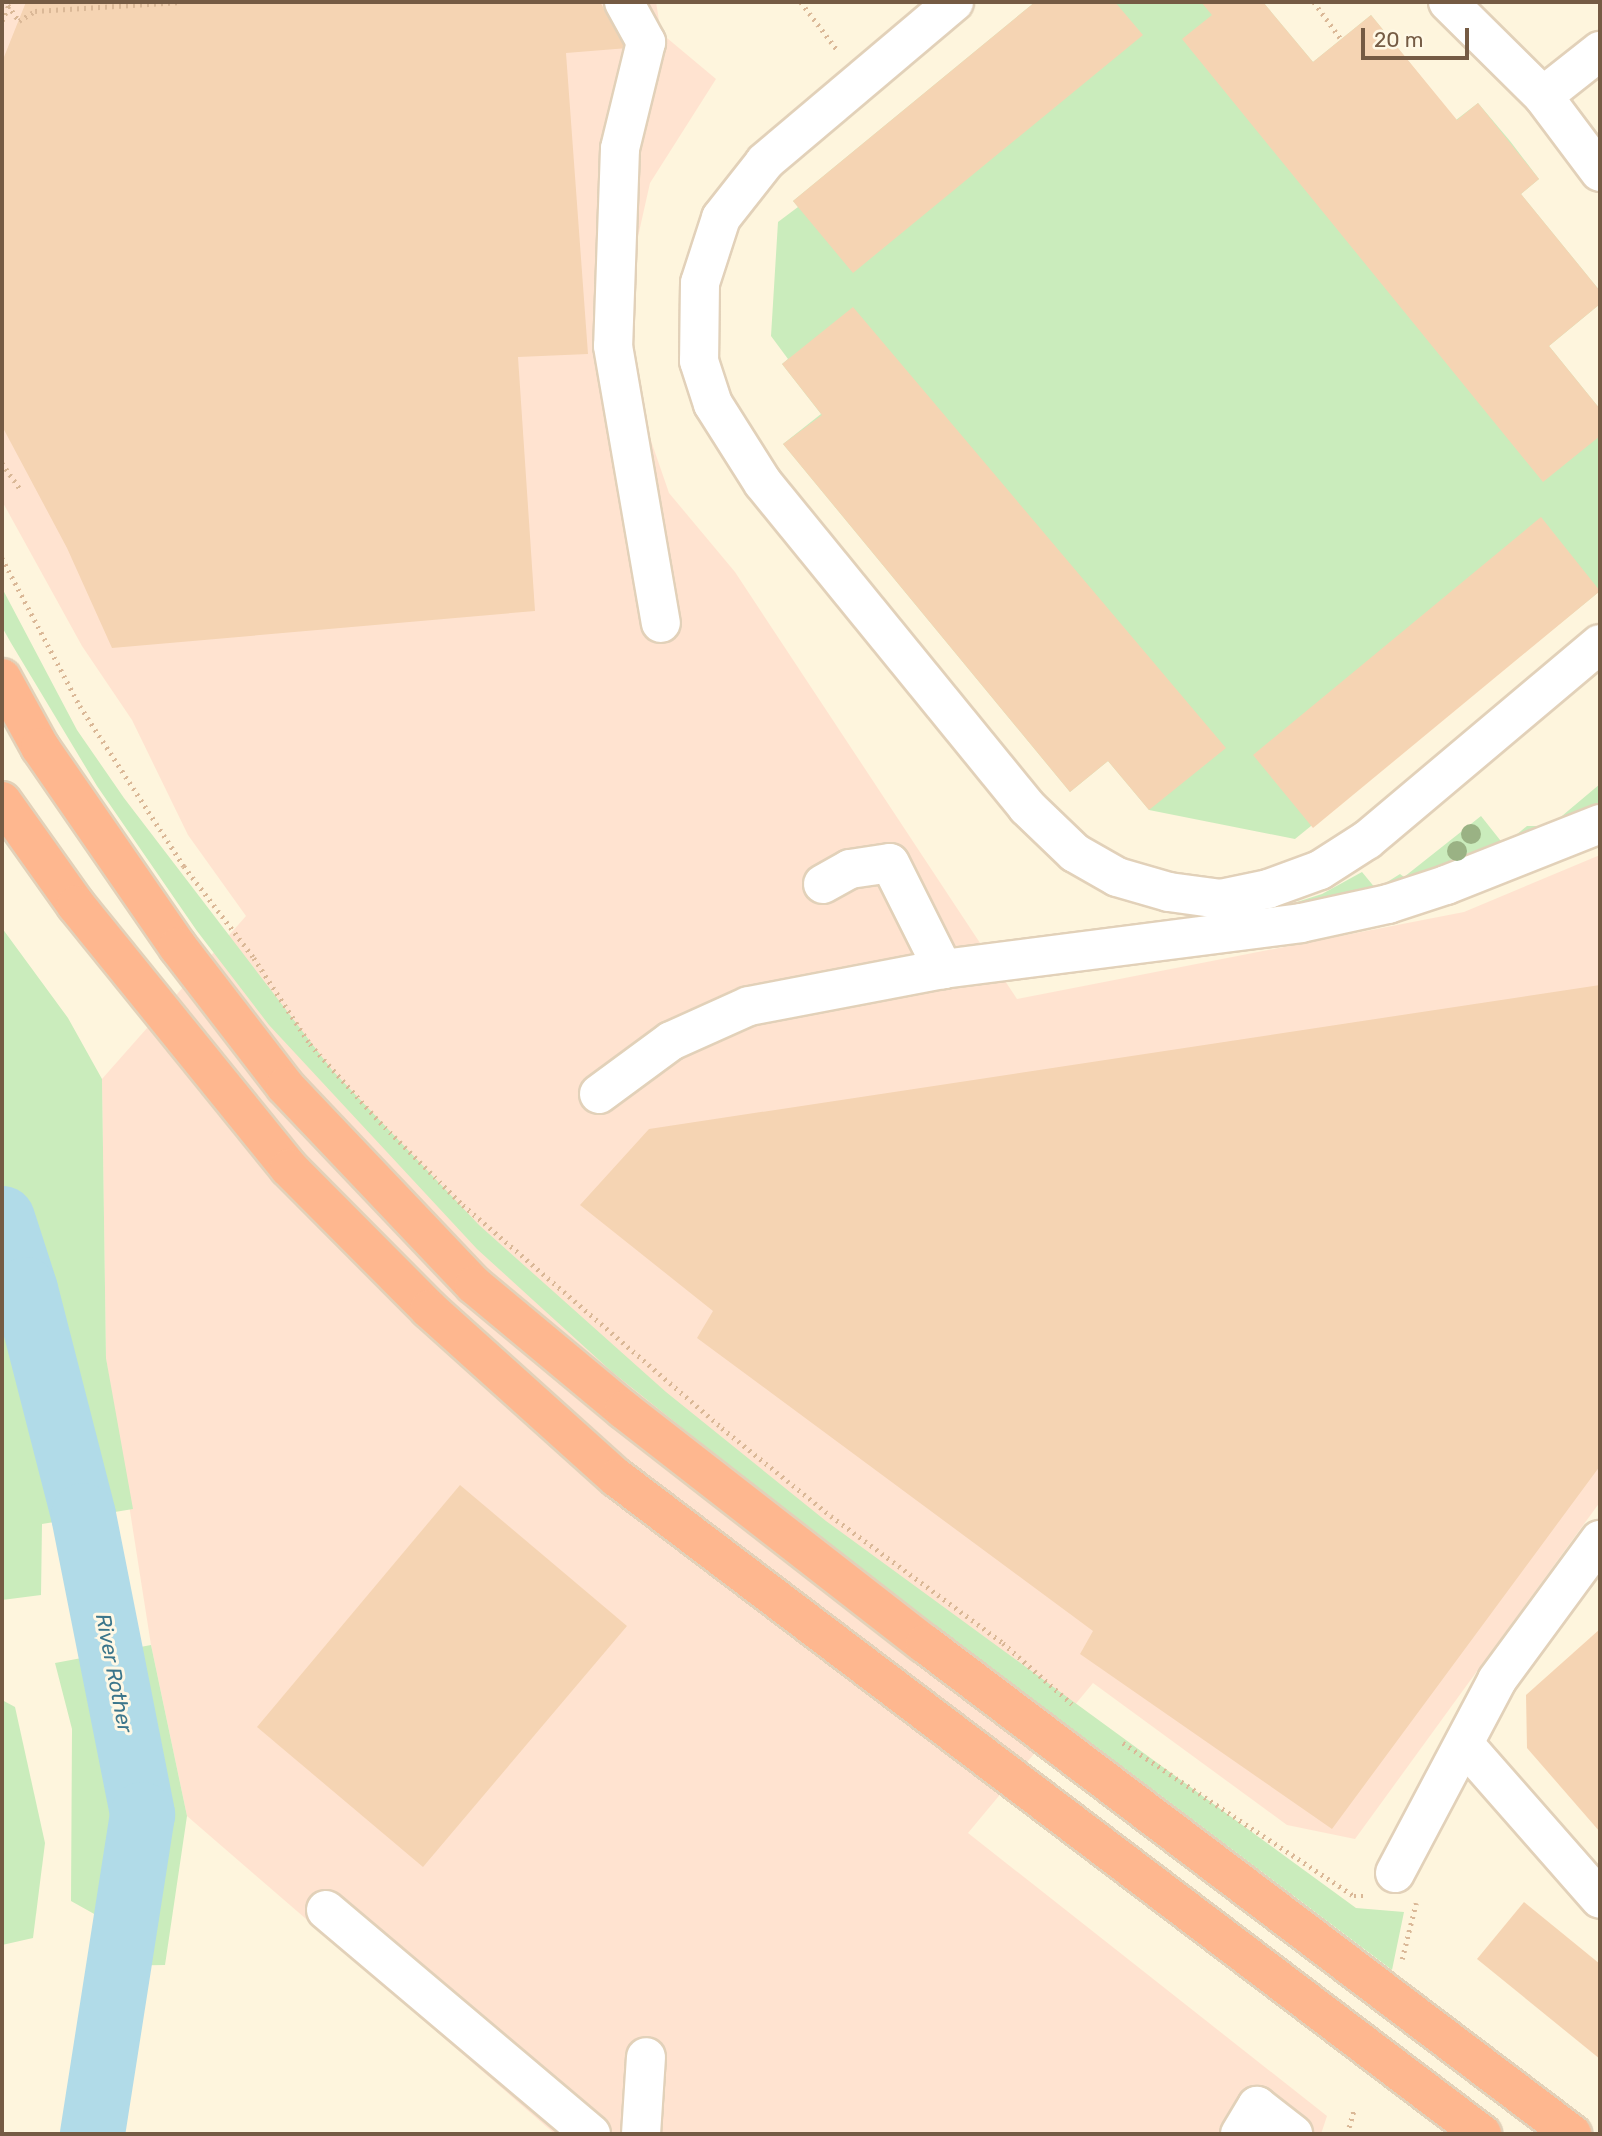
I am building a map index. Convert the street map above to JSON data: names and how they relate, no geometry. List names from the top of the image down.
{
  "water": ["River Rother"],
  "scale_bar": "20 m"
}
